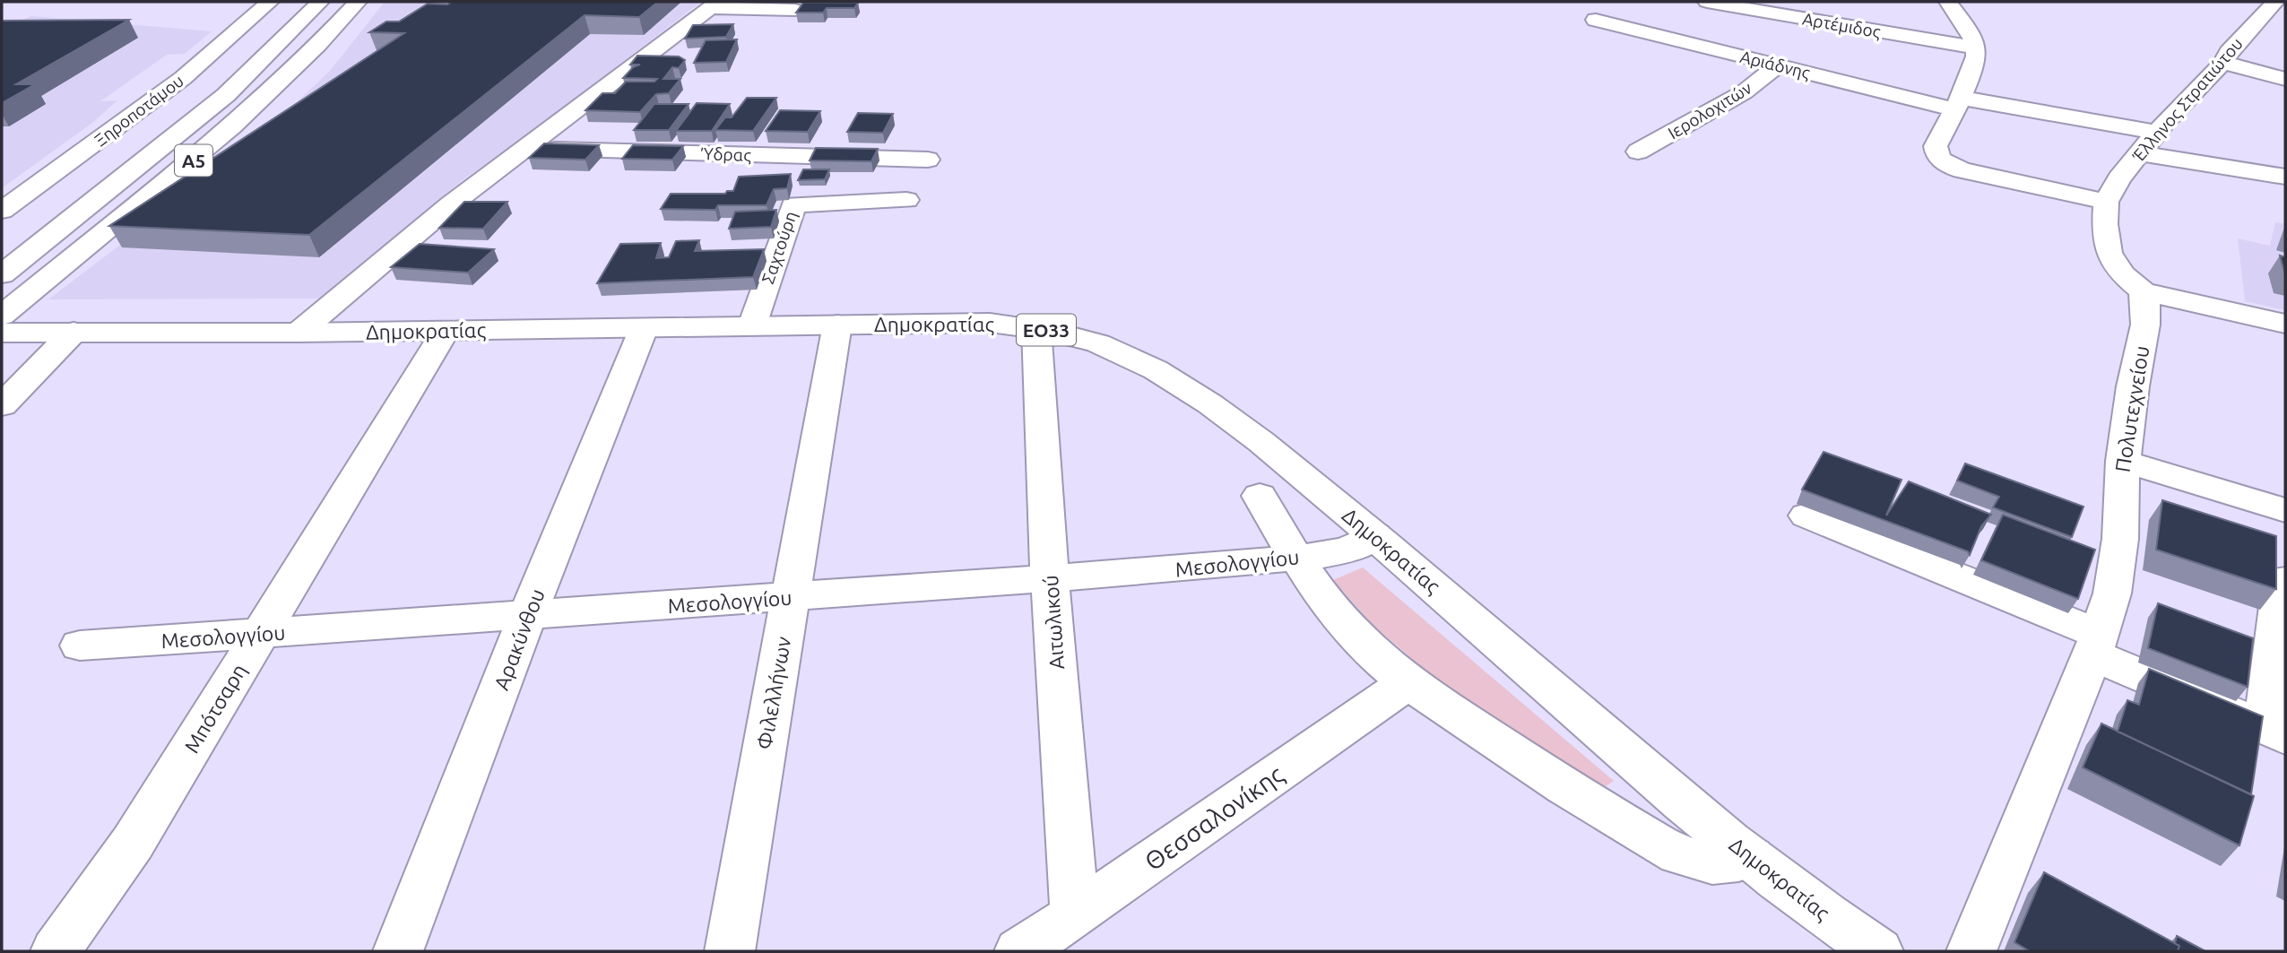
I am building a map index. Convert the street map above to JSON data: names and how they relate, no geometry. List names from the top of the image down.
{
  "streets": {
    "main road": [
      "Αρτέμιδος",
      "Αριάδνης",
      "Έλληνος Στρατιώτου",
      "Ξηροποτάμου",
      "Ιερολοχιτών",
      "Ύδρας",
      "Α5",
      "Σαχτούρη",
      "Δημοκρατίας",
      "ΕΟ33",
      "Πολυτεχνείου",
      "Μεσολογγίου",
      "Αιτωλικού",
      "Αρακύνθου",
      "Φιλελλήνων",
      "Μπότσαρη",
      "Θεσσαλονίκης"
    ]
  },
  "crossings": [
    ["Αριάδνης", "Έλληνος Στρατιώτου"],
    ["Αριάδνης", "Ιερολοχιτών"],
    ["Α5", "Δημοκρατίας"],
    ["Σαχτούρη", "Δημοκρατίας"],
    ["Δημοκρατίας", "Μεσολογγίου"],
    ["Δημοκρατίας", "Αιτωλικού"],
    ["Δημοκρατίας", "Αρακύνθου"],
    ["Δημοκρατίας", "Φιλελλήνων"],
    ["Δημοκρατίας", "Μπότσαρη"],
    ["Μεσολογγίου", "Αιτωλικού"],
    ["Μεσολογγίου", "Αρακύνθου"],
    ["Μεσολογγίου", "Φιλελλήνων"],
    ["Μεσολογγίου", "Μπότσαρη"],
    ["Αιτωλικού", "Θεσσαλονίκης"]
  ]
}
